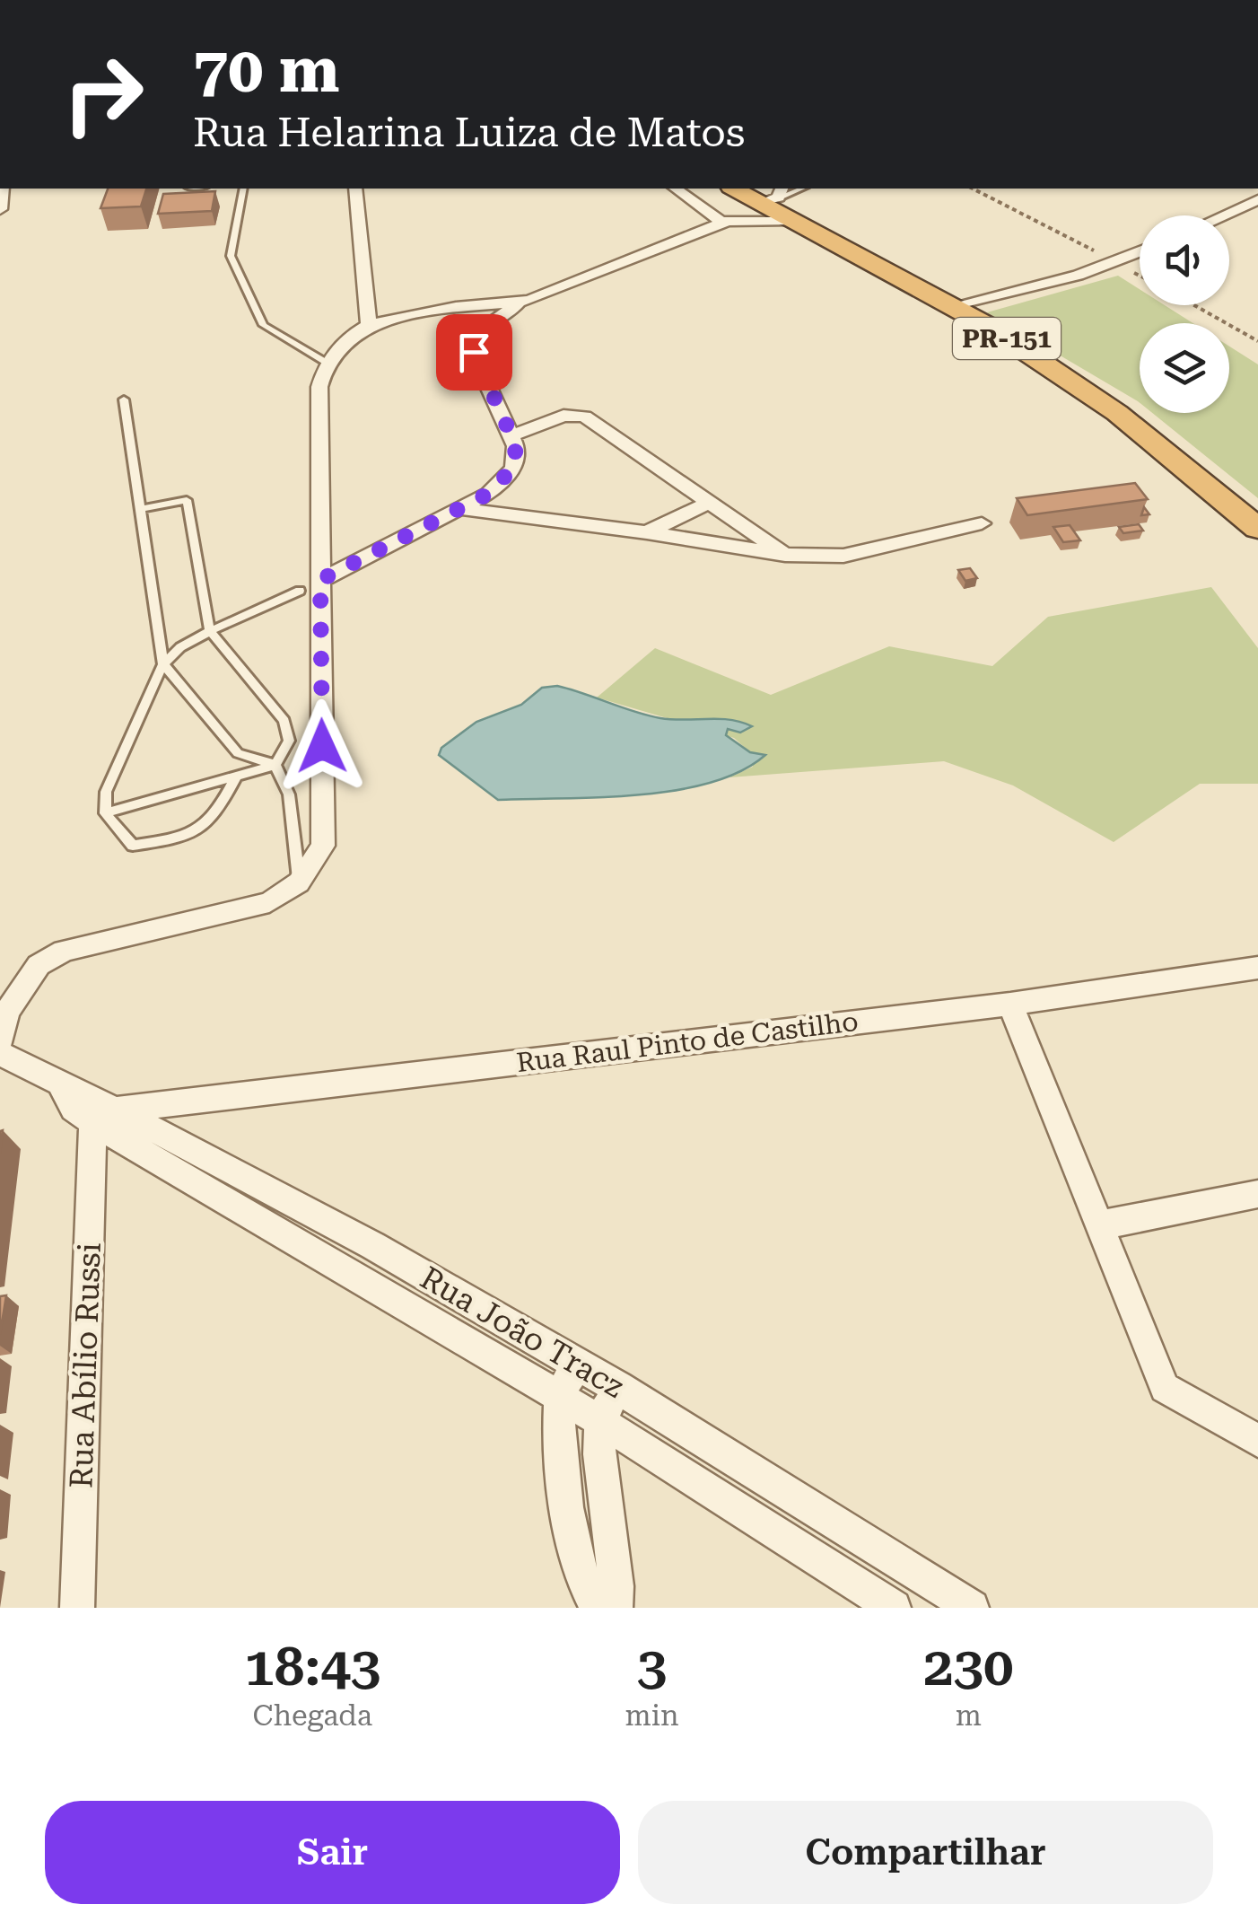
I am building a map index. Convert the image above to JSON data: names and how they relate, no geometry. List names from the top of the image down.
{
  "streets": {
    "highway": ["PR-151"],
    "street": ["Rua Raul Pinto de Castilho", "Rua João Tracz", "Rua Abílio Russi"]
  },
  "crossings": [
    ["Rua Raul Pinto de Castilho", "Rua João Tracz"],
    ["Rua Raul Pinto de Castilho", "Rua Abílio Russi"],
    ["Rua João Tracz", "Rua Abílio Russi"]
  ],
  "page": {
    "turn": ["70 m", "Rua Helarina Luiza de Matos"],
    "eta": [
      "18:43",
      "Chegada",
      "3",
      "min",
      "230",
      "m"
    ],
    "buttons": ["Sair", "Compartilhar"]
  }
}
